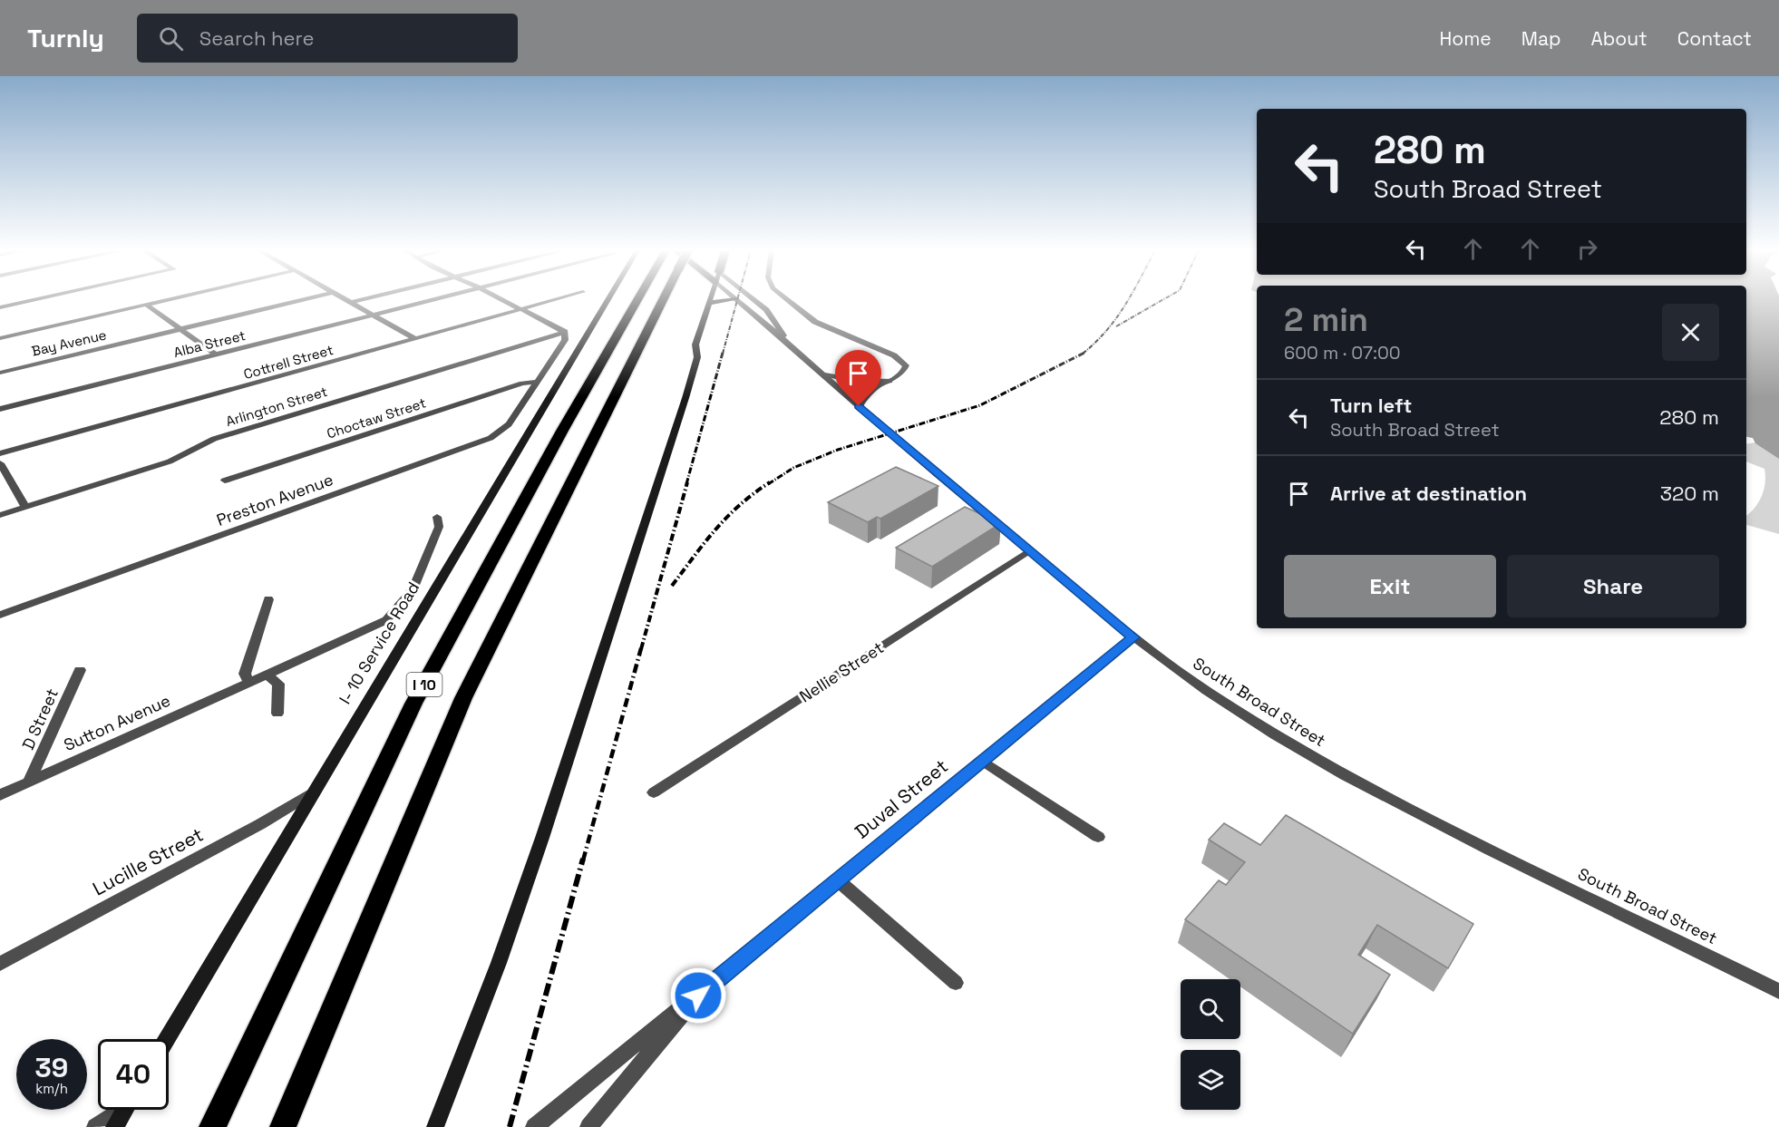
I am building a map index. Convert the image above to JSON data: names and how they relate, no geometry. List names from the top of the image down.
{
  "streets": {
    "highway": ["I 10"],
    "main road": ["I- 10 Service Road"],
    "street": [
      "Bay Avenue",
      "Alba Street",
      "Cottrell Street",
      "Arlington Street",
      "Choctaw Street",
      "Preston Avenue",
      "Nellie Street",
      "South Broad Street",
      "D Street",
      "Sutton Avenue",
      "Duval Street",
      "Lucille Street"
    ]
  },
  "crossings": [
    ["Arlington Street", "Preston Avenue"],
    ["Choctaw Street", "Preston Avenue"],
    ["I- 10 Service Road", "Lucille Street"],
    ["Nellie Street", "South Broad Street"],
    ["South Broad Street", "Duval Street"],
    ["D Street", "Sutton Avenue"]
  ],
  "page": {
    "header": "Turnly",
    "search": "Search here",
    "nav": [
      "Home",
      "Map",
      "About",
      "Contact"
    ],
    "turn": ["280 m", "South Broad Street"],
    "heading": ["2 min", "600 m · 07:00"],
    "list": [
      {
        "name": "Turn left",
        "note": "South Broad Street",
        "value": "280 m"
      },
      {
        "name": "Arrive at destination",
        "value": "320 m"
      }
    ],
    "buttons": ["Exit", "Share"],
    "speed": "39 km/h",
    "limit": "40"
  }
}
